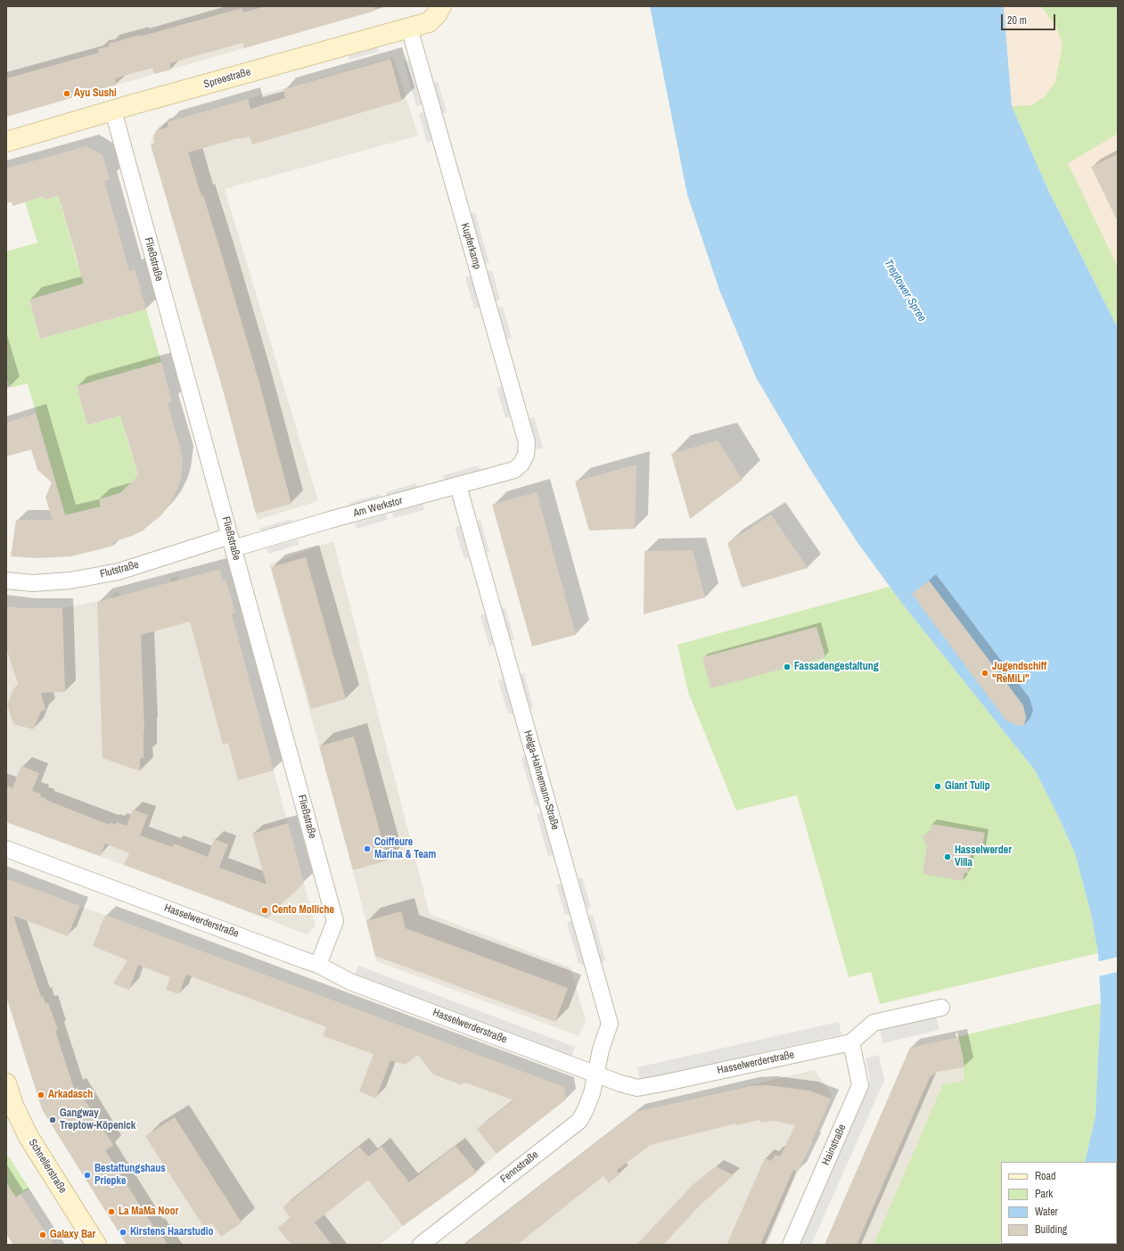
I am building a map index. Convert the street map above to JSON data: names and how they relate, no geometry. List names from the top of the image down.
{
  "streets": {
    "main road": ["Spreestraße", "Schnellerstraße"],
    "street": [
      "Kupferkamp",
      "Fließstraße",
      "Am Werkstor",
      "Flutstraße",
      "Helga-Hahnemann-Straße",
      "Hasselwerderstraße",
      "Hainstraße",
      "Fennstraße"
    ]
  },
  "crossings": [
    ["Spreestraße", "Kupferkamp"],
    ["Spreestraße", "Fließstraße"],
    ["Kupferkamp", "Am Werkstor"],
    ["Fließstraße", "Am Werkstor"],
    ["Fließstraße", "Flutstraße"],
    ["Fließstraße", "Hasselwerderstraße"],
    ["Am Werkstor", "Flutstraße"],
    ["Am Werkstor", "Helga-Hahnemann-Straße"],
    ["Helga-Hahnemann-Straße", "Hasselwerderstraße"],
    ["Helga-Hahnemann-Straße", "Fennstraße"],
    ["Hasselwerderstraße", "Hainstraße"],
    ["Hasselwerderstraße", "Fennstraße"]
  ],
  "water": ["Treptower Spree"],
  "places": [
    "Ayu Sushi",
    "Fassadengestaltung",
    "Jugendschiff \"ReMiLi\"",
    "Giant Tulip",
    "Coiffeure Marina & Team",
    "Hasselwerder Villa",
    "Cento Molliche",
    "Arkadasch",
    "Gangway Treptow-Köpenick",
    "Bestattungshaus Priepke",
    "La MaMa Noor",
    "Kirstens Haarstudio",
    "Galaxy Bar"
  ],
  "legend": [
    "Road",
    "Park",
    "Water",
    "Building"
  ],
  "scale_bar": "20 m"
}
